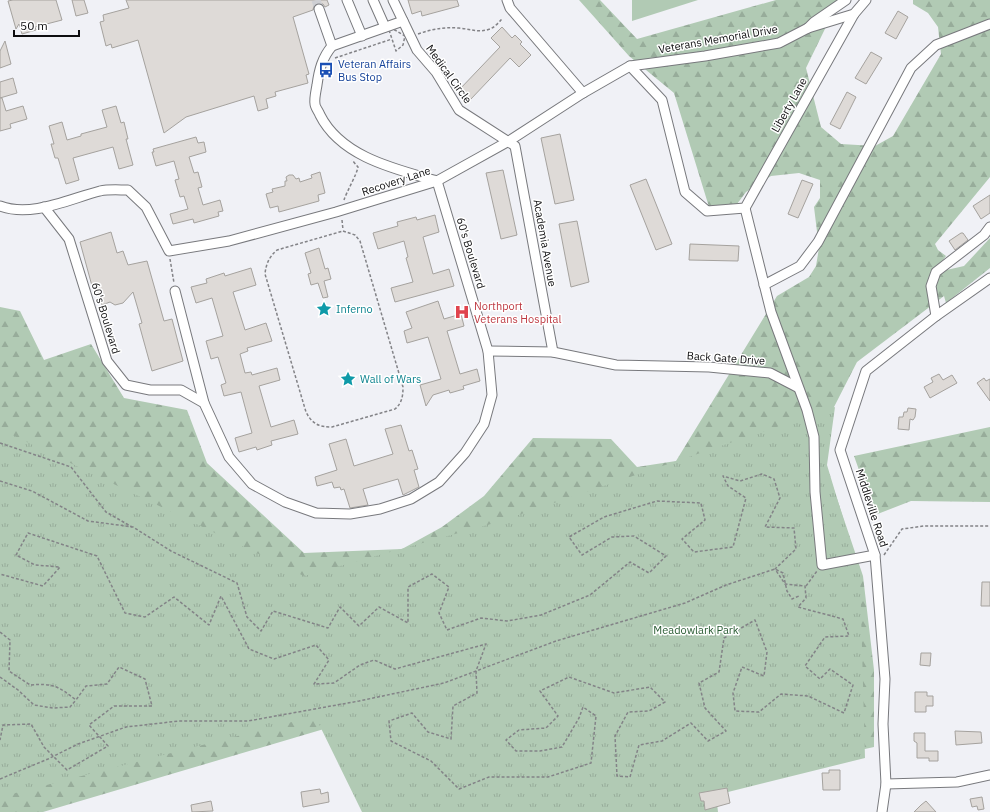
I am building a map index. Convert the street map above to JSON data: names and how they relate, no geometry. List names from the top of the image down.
{
  "streets": {
    "street": [
      "Veterans Memorial Drive",
      "Medical Circle",
      "Liberty Lane",
      "Recovery Lane",
      "Academia Avenue",
      "60's Boulevard",
      "Back Gate Drive",
      "Middleville Road"
    ]
  },
  "crossings": [
    ["Veterans Memorial Drive", "Liberty Lane"],
    ["Veterans Memorial Drive", "Recovery Lane"],
    ["Medical Circle", "Recovery Lane"],
    ["Medical Circle", "Academia Avenue"],
    ["Recovery Lane", "Academia Avenue"],
    ["Recovery Lane", "60's Boulevard"],
    ["Academia Avenue", "Back Gate Drive"],
    ["60's Boulevard", "Back Gate Drive"]
  ],
  "parks": ["Meadowlark Park"],
  "places": {
    "bus stop": ["Veteran Affairs Bus Stop"],
    "place": ["Inferno", "Wall of Wars"],
    "hospital": ["Northport Veterans Hospital"]
  },
  "scale_bar": "50 m"
}
